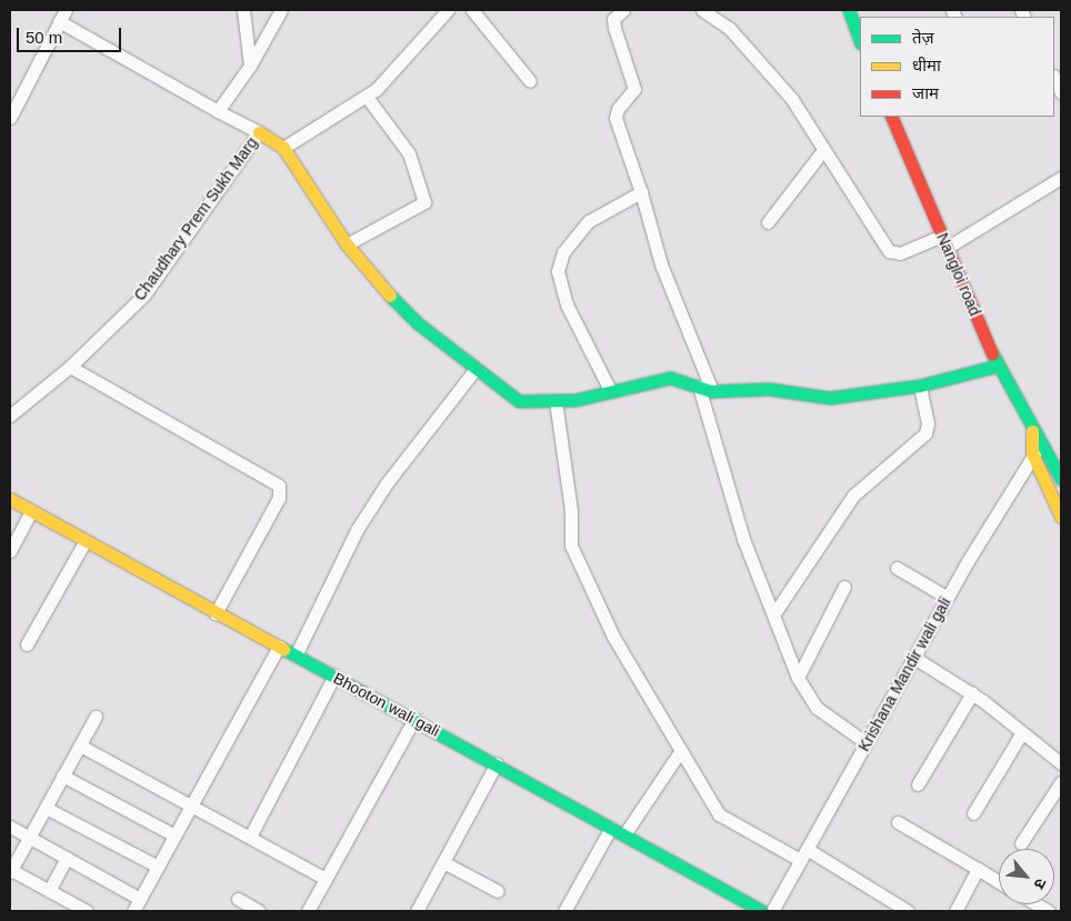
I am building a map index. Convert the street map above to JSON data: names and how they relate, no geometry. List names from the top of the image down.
{
  "streets": {
    "street": [
      "Chaudhary Prem Sukh Marg",
      "Nangloi road",
      "Krishana Mandir wali gali",
      "Bhooton wali gali"
    ]
  },
  "legend": ["तेज़", "धीमा", "जाम"],
  "scale_bar": "50 m",
  "north": "bottom right"
}
